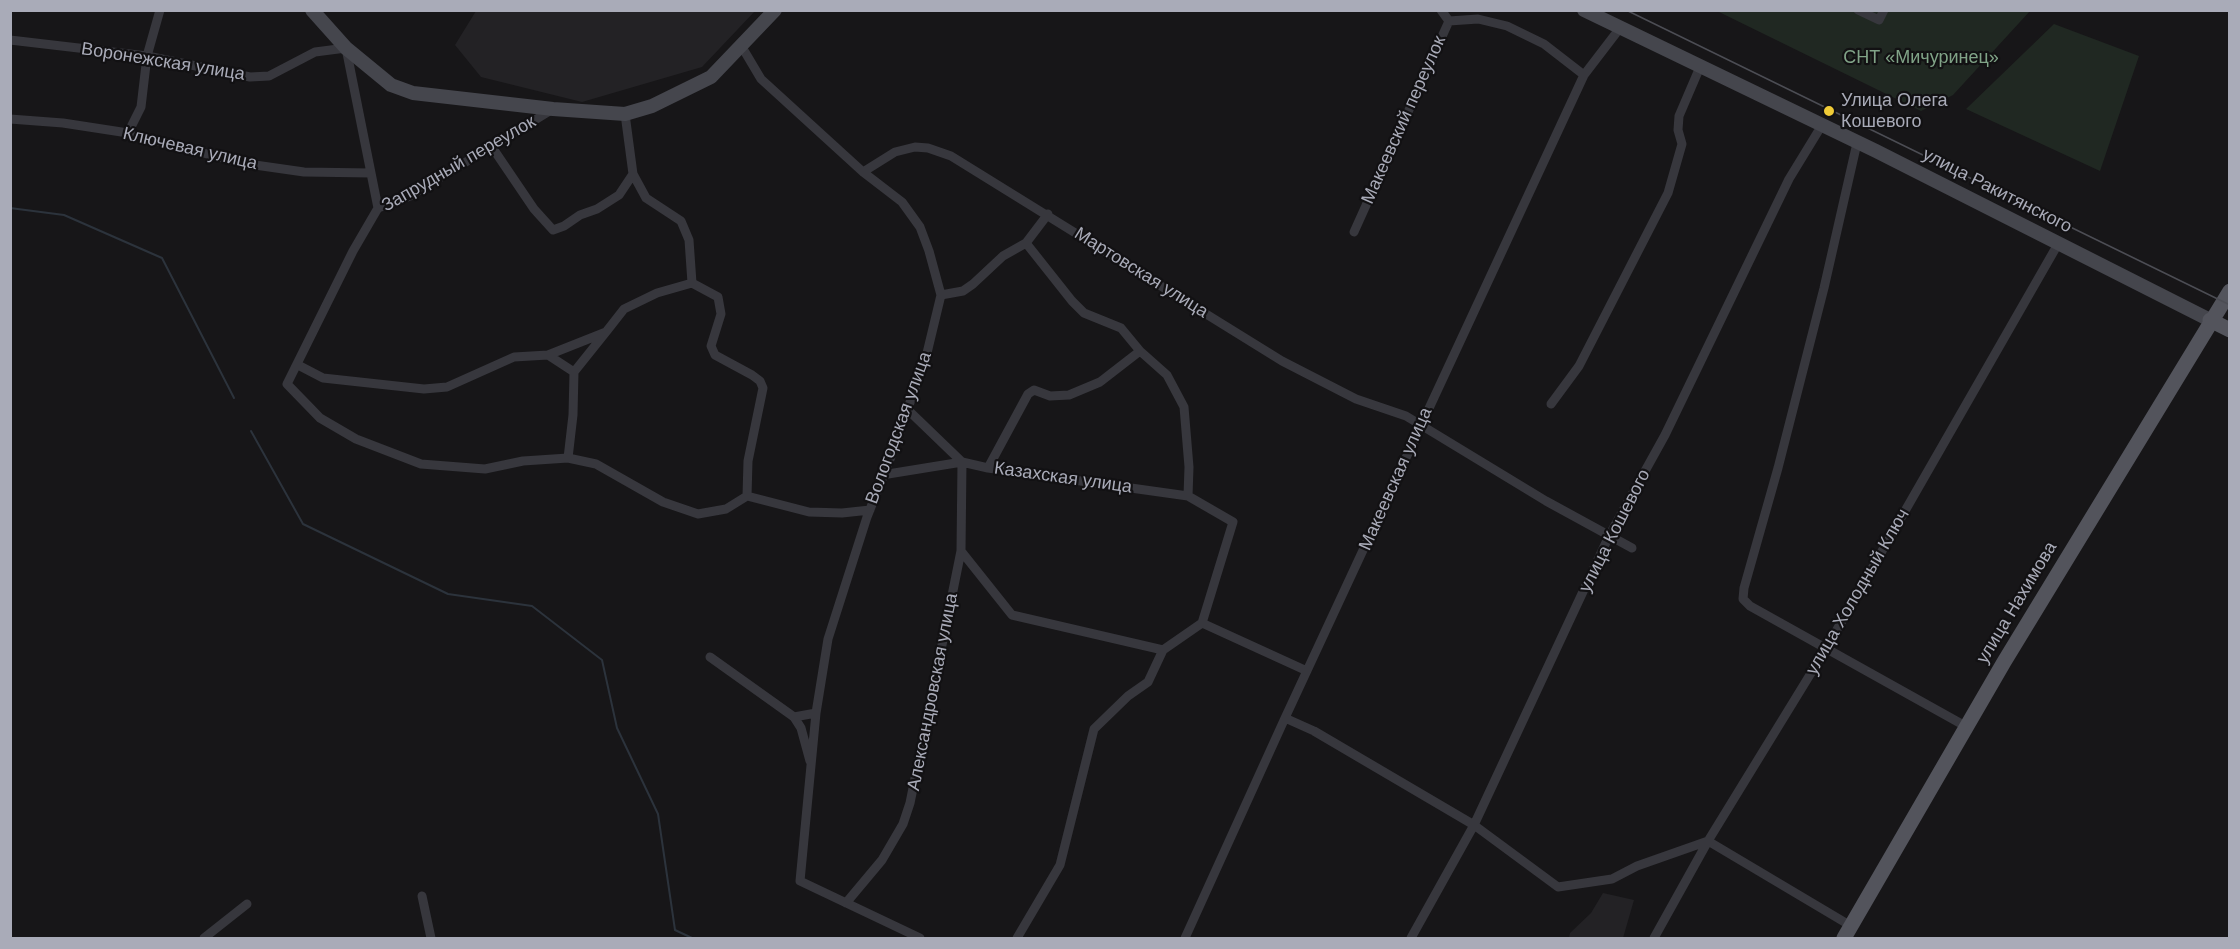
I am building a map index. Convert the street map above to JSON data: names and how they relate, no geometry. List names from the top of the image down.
{
  "streets": {
    "main road": ["улица Ракитянского", "улица Нахимова"],
    "street": [
      "Воронежская улица",
      "Макеевский переулок",
      "Ключевая улица",
      "Запрудный переулок",
      "Мартовская улица",
      "Вологодская улица",
      "Казахская улица",
      "Макеевская улица",
      "улица Кошевого",
      "улица Холодный Ключ",
      "Александровская улица"
    ]
  },
  "crossings": [
    ["улица Ракитянского", "Макеевская улица"],
    ["улица Ракитянского", "улица Кошевого"],
    ["улица Ракитянского", "улица Холодный Ключ"],
    ["улица Ракитянского", "улица Нахимова"],
    ["Мартовская улица", "Вологодская улица"],
    ["Мартовская улица", "Макеевская улица"],
    ["Мартовская улица", "улица Кошевого"],
    ["Вологодская улица", "Александровская улица"],
    ["Казахская улица", "Александровская улица"]
  ],
  "parks": ["СНТ «Мичуринец»"],
  "places": ["Улица Олега Кошевого"]
}
